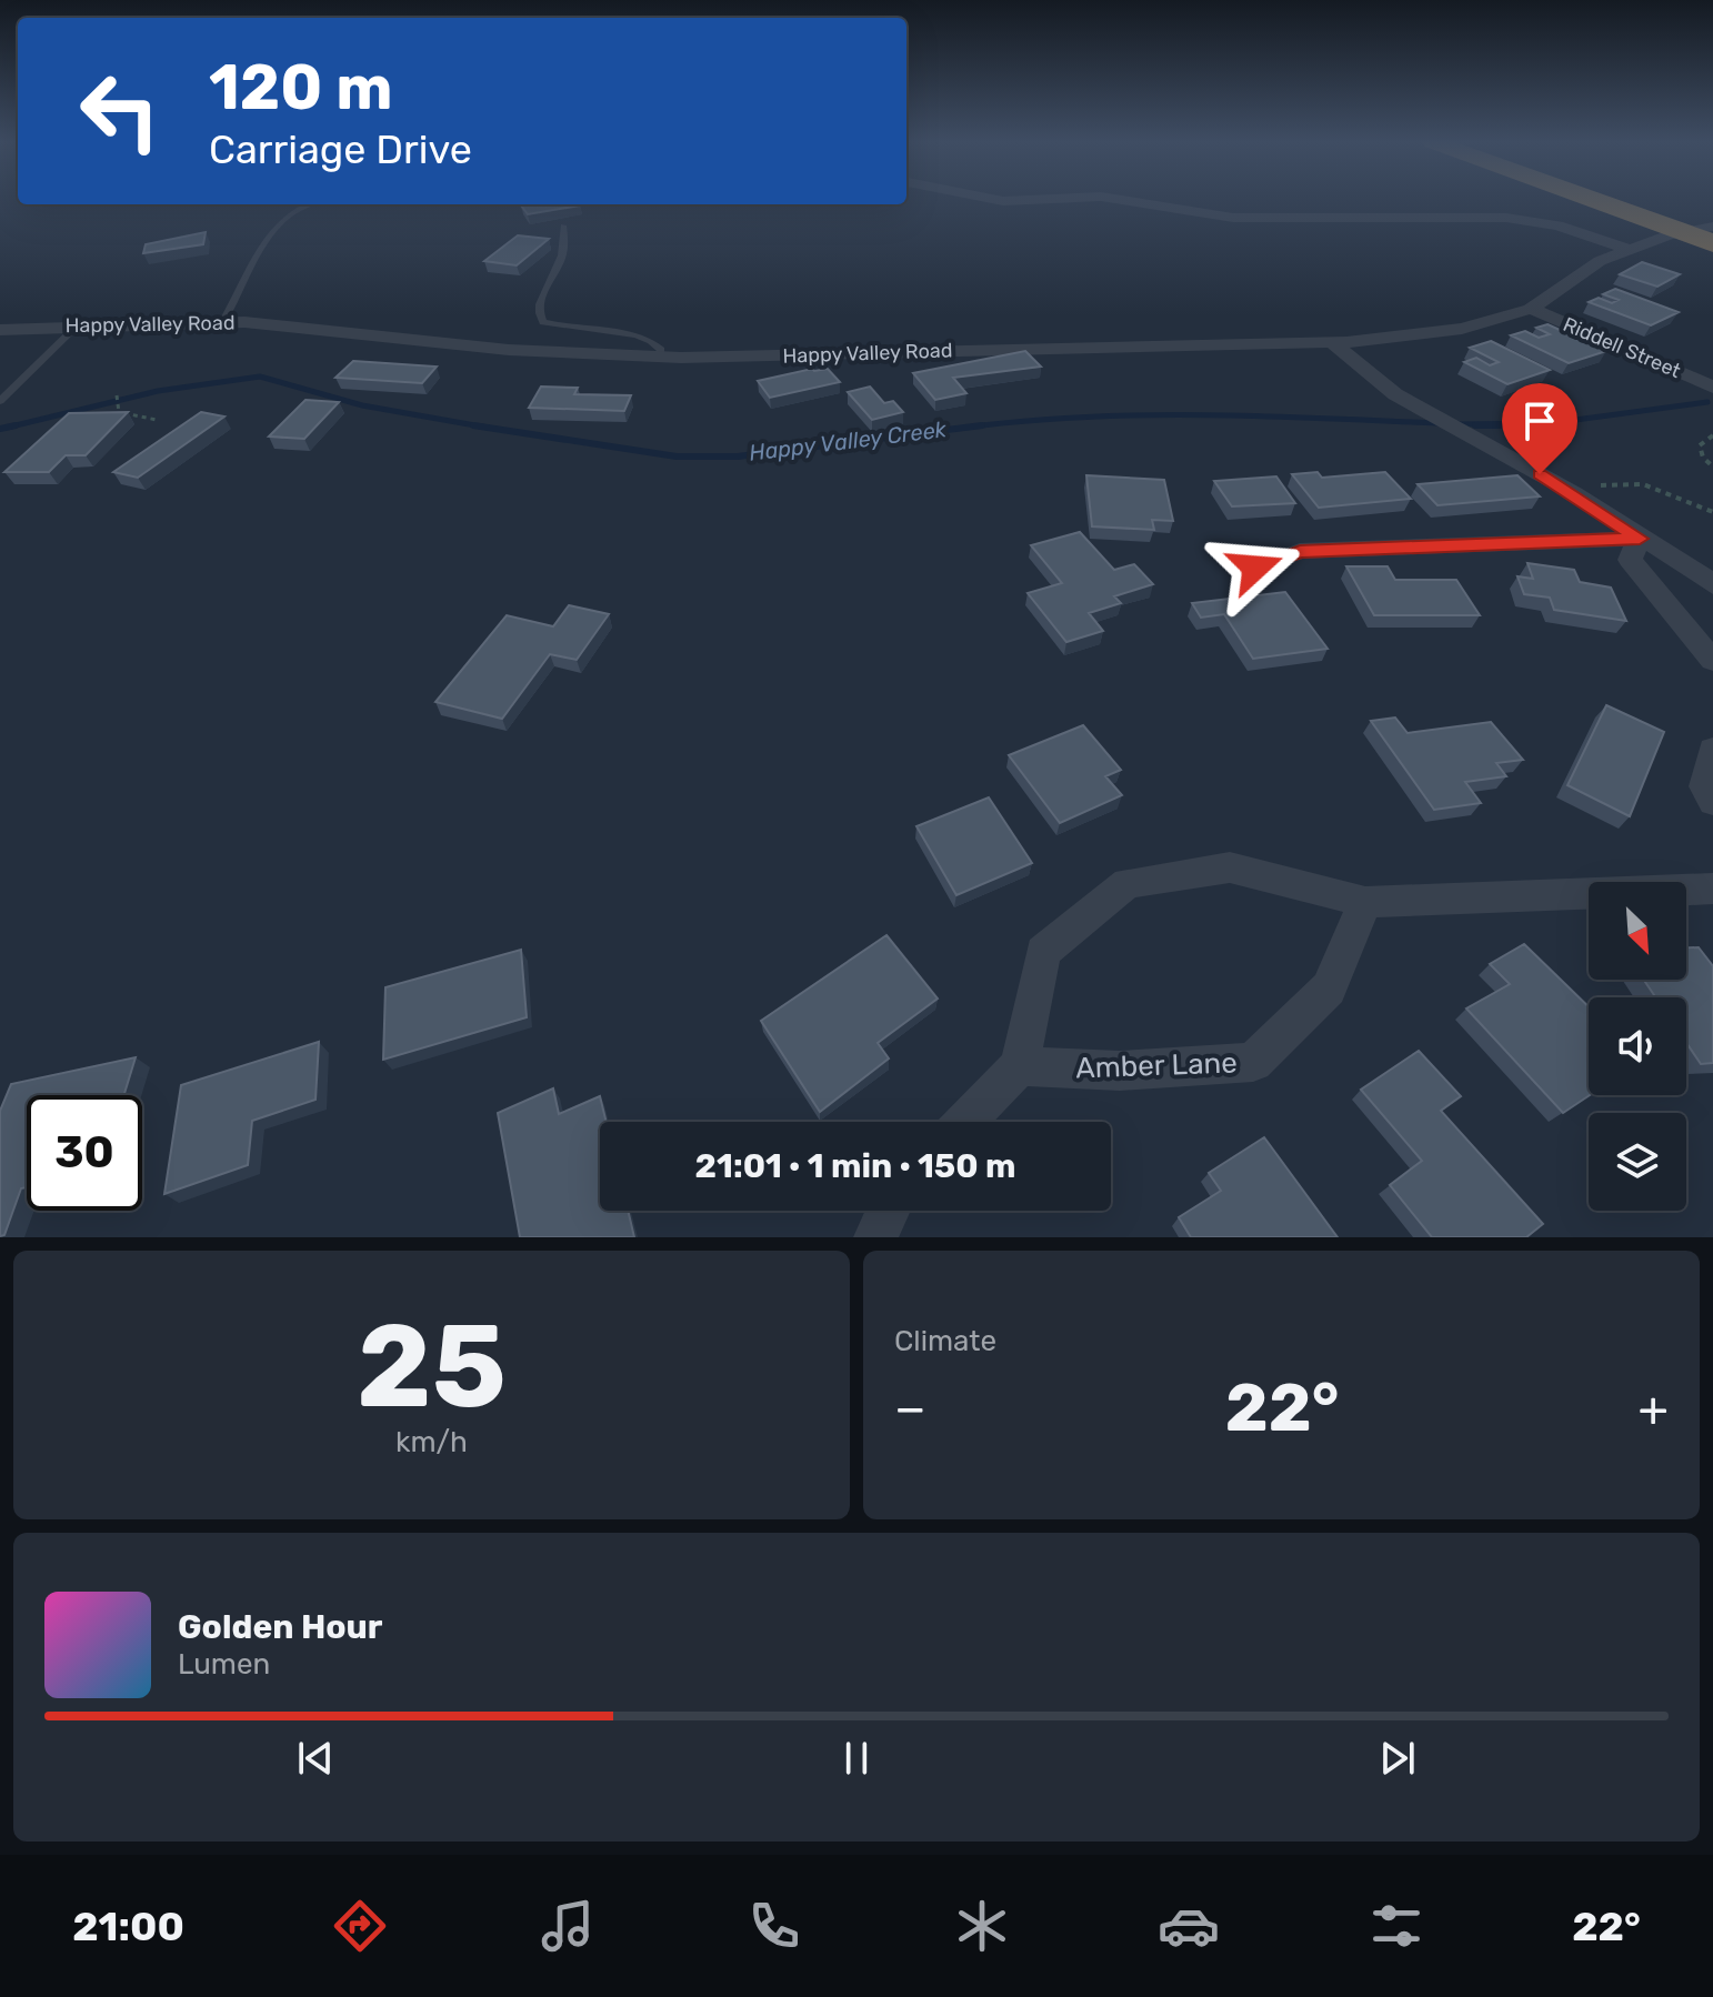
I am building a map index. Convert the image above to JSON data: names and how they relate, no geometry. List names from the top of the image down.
{
  "streets": {
    "street": ["Happy Valley Road", "Riddell Street", "Amber Lane"]
  },
  "crossings": [
    ["Happy Valley Road", "Riddell Street"]
  ],
  "water": ["Happy Valley Creek"],
  "north": "bottom right",
  "page": {
    "turn": ["120 m", "Carriage Drive"],
    "limit": "30",
    "trip": "21:01 · 1 min · 150 m",
    "tile": [
      ["25", "km/h"],
      "Climate"
    ],
    "heat": ["−", "22°", "+"],
    "song": ["Golden Hour", "Lumen"],
    "tabs": ["21:00", "22°"]
  }
}
